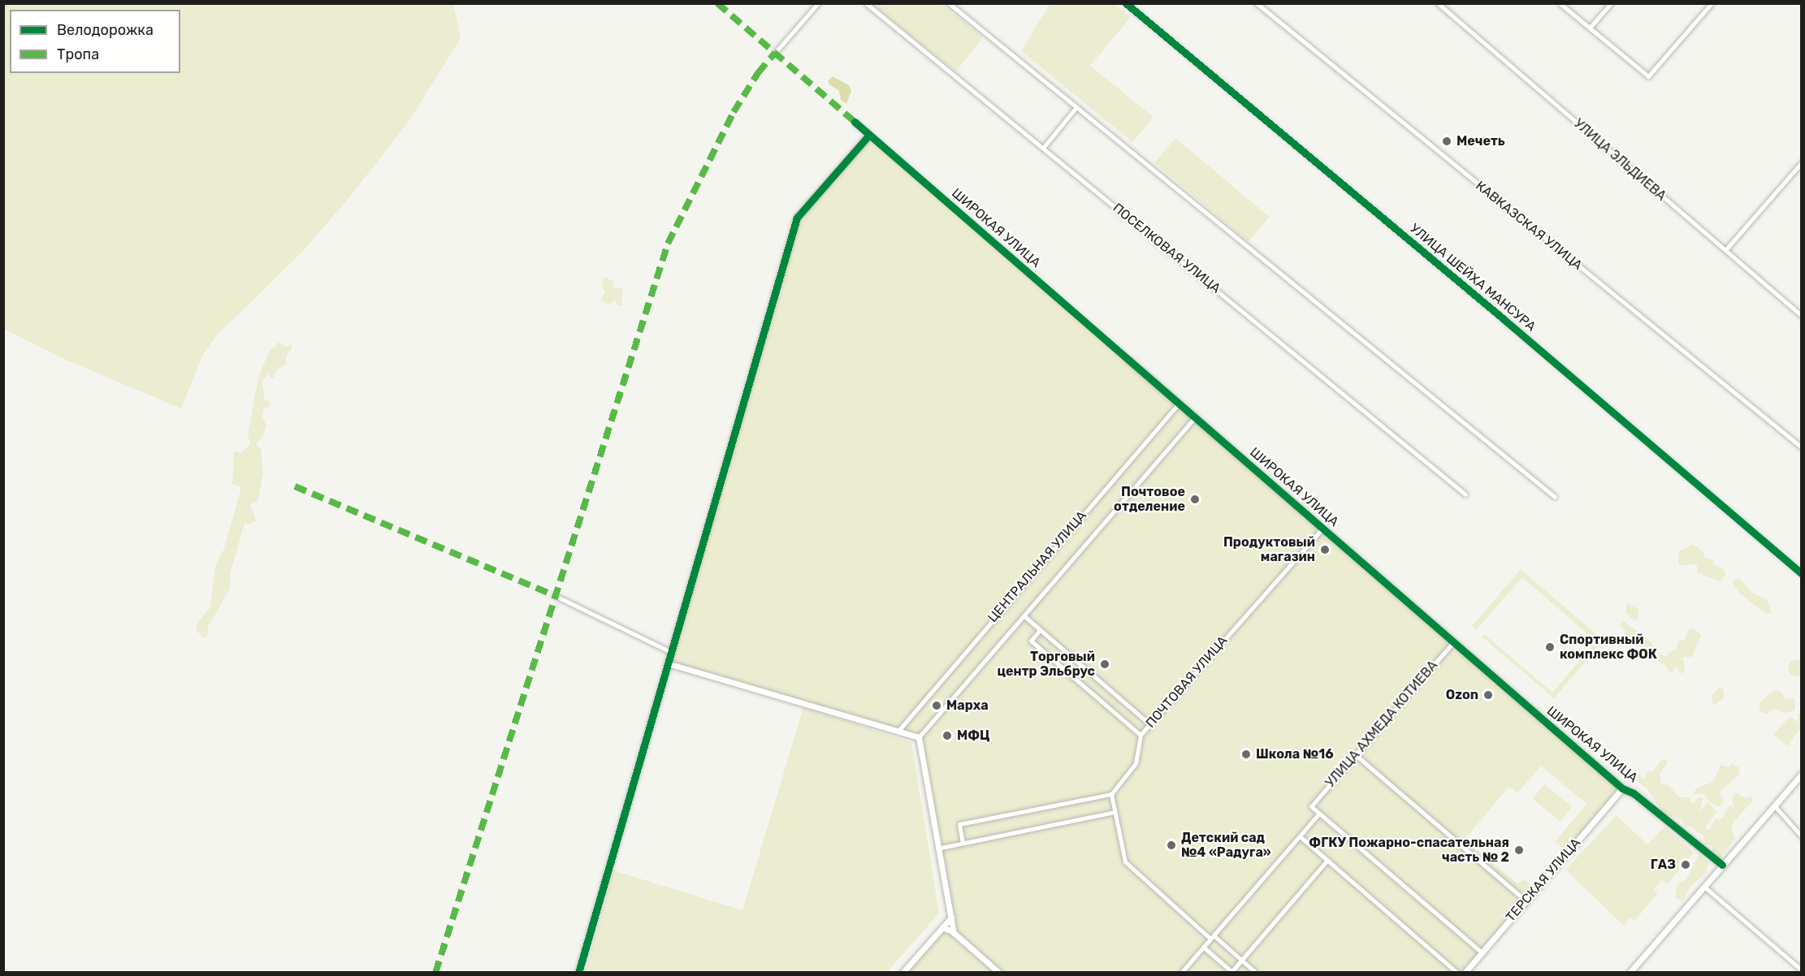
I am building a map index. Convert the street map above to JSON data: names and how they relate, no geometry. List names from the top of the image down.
{
  "streets": {
    "street": [
      "УЛИЦА ЭЛЬДИЕВА",
      "КАВКАЗСКАЯ УЛИЦА",
      "ШИРОКАЯ УЛИЦА",
      "ПОСЕЛКОВАЯ УЛИЦА",
      "УЛИЦА ШЕЙХА МАНСУРА",
      "ЦЕНТРАЛЬНАЯ УЛИЦА",
      "ПОЧТОВАЯ УЛИЦА",
      "УЛИЦА АХМЕДА КОТИЕВА",
      "ТЕРСКАЯ УЛИЦА"
    ]
  },
  "crossings": [
    ["ШИРОКАЯ УЛИЦА", "ЦЕНТРАЛЬНАЯ УЛИЦА"],
    ["ШИРОКАЯ УЛИЦА", "ПОЧТОВАЯ УЛИЦА"],
    ["ШИРОКАЯ УЛИЦА", "УЛИЦА АХМЕДА КОТИЕВА"],
    ["ШИРОКАЯ УЛИЦА", "ТЕРСКАЯ УЛИЦА"]
  ],
  "places": [
    "Мечеть",
    "Почтовое отделение",
    "Продуктовый магазин",
    "Спортивный комплекс ФОК",
    "Торговый центр Эльбрус",
    "Ozon",
    "Марха",
    "МФЦ",
    "Школа №16",
    "Детский сад №4 «Радуга»",
    "ФГКУ Пожарно-спасательная часть № 2",
    "ГАЗ"
  ],
  "legend": ["Велодорожка", "Тропа"]
}
